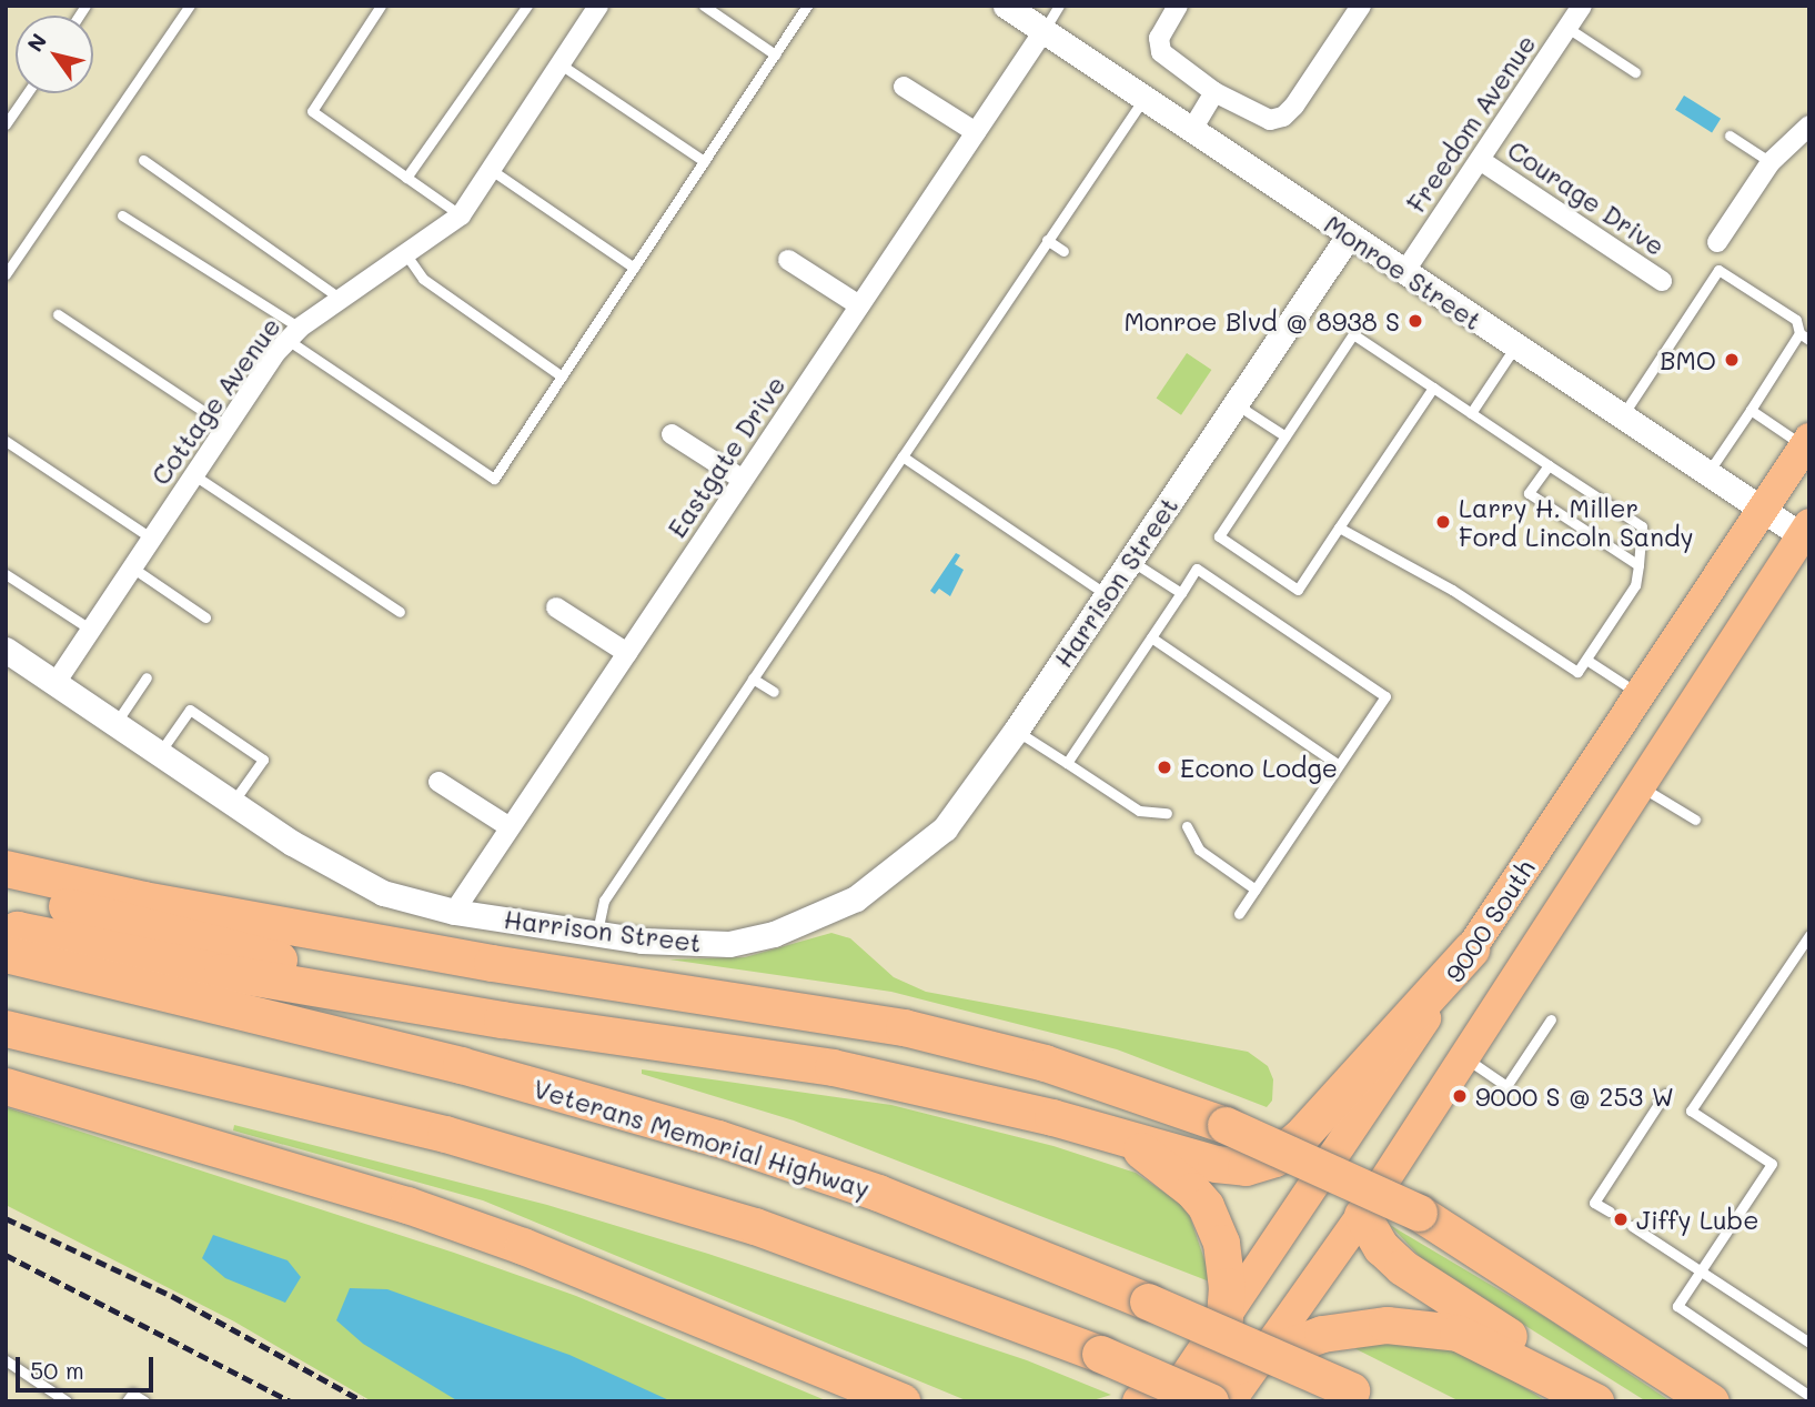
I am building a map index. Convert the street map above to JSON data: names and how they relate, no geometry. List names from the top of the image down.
{
  "streets": {
    "highway": ["Veterans Memorial Highway"],
    "main road": ["9000 South"],
    "street": [
      "Freedom Avenue",
      "Courage Drive",
      "Monroe Street",
      "Cottage Avenue",
      "Eastgate Drive",
      "Harrison Street"
    ]
  },
  "crossings": [
    ["Freedom Avenue", "Courage Drive"],
    ["Freedom Avenue", "Monroe Street"],
    ["Monroe Street", "Eastgate Drive"],
    ["Monroe Street", "Harrison Street"],
    ["Monroe Street", "9000 South"],
    ["Cottage Avenue", "Harrison Street"],
    ["Eastgate Drive", "Harrison Street"]
  ],
  "places": [
    "Monroe Blvd @ 8938 S",
    "BMO",
    "Larry H. Miller Ford Lincoln Sandy",
    "Econo Lodge",
    "9000 S @ 253 W",
    "Jiffy Lube"
  ],
  "scale_bar": "50 m",
  "north": "top left"
}
